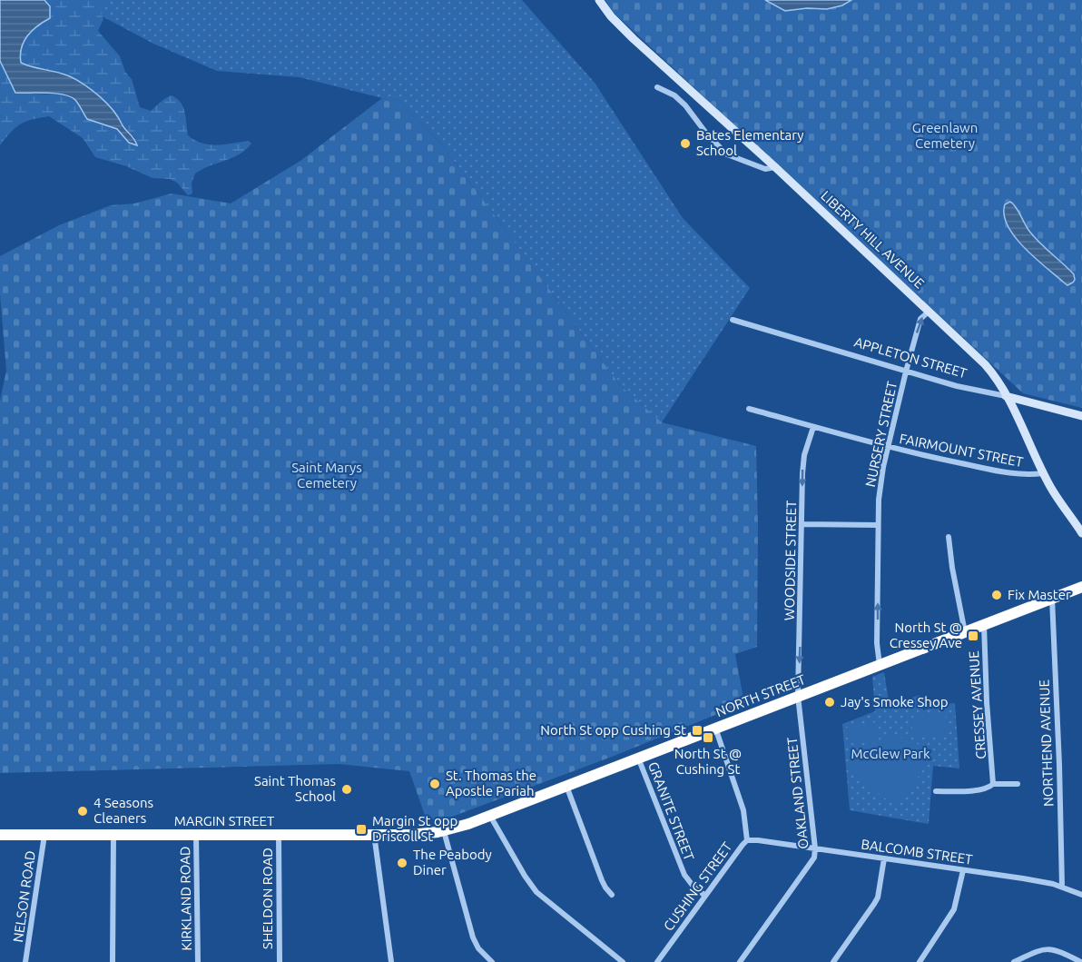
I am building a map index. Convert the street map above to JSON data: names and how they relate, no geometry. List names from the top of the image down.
{
  "streets": {
    "highway": ["NORTH STREET", "MARGIN STREET"],
    "main road": ["LIBERTY HILL AVENUE", "APPLETON STREET"],
    "street": [
      "NURSERY STREET",
      "FAIRMOUNT STREET",
      "WOODSIDE STREET",
      "CRESSEY AVENUE",
      "NORTHEND AVENUE",
      "OAKLAND STREET",
      "GRANITE STREET",
      "BALCOMB STREET",
      "CUSHING STREET",
      "NELSON ROAD",
      "KIRKLAND ROAD",
      "SHELDON ROAD"
    ]
  },
  "crossings": [
    ["LIBERTY HILL AVENUE", "APPLETON STREET"],
    ["LIBERTY HILL AVENUE", "NURSERY STREET"],
    ["LIBERTY HILL AVENUE", "FAIRMOUNT STREET"],
    ["APPLETON STREET", "NURSERY STREET"],
    ["NURSERY STREET", "FAIRMOUNT STREET"],
    ["NURSERY STREET", "NORTH STREET"],
    ["FAIRMOUNT STREET", "WOODSIDE STREET"],
    ["WOODSIDE STREET", "NORTH STREET"],
    ["WOODSIDE STREET", "OAKLAND STREET"],
    ["NORTH STREET", "CRESSEY AVENUE"],
    ["NORTH STREET", "NORTHEND AVENUE"],
    ["NORTH STREET", "OAKLAND STREET"],
    ["NORTH STREET", "GRANITE STREET"],
    ["NORTH STREET", "MARGIN STREET"],
    ["NORTH STREET", "CUSHING STREET"],
    ["NORTHEND AVENUE", "BALCOMB STREET"],
    ["OAKLAND STREET", "BALCOMB STREET"],
    ["GRANITE STREET", "CUSHING STREET"],
    ["MARGIN STREET", "NELSON ROAD"],
    ["MARGIN STREET", "KIRKLAND ROAD"],
    ["MARGIN STREET", "SHELDON ROAD"],
    ["BALCOMB STREET", "CUSHING STREET"]
  ],
  "one_way": ["NURSERY STREET", "WOODSIDE STREET"],
  "parks": ["Greenlawn Cemetery", "Saint Marys Cemetery", "McGlew Park"],
  "places": {
    "other": [
      "Bates Elementary School",
      "Fix Master",
      "Jay's Smoke Shop",
      "St. Thomas the Apostle Pariah",
      "Saint Thomas School",
      "4 Seasons Cleaners",
      "The Peabody Diner"
    ],
    "transit": [
      "North St @ Cressey Ave",
      "North St opp Cushing St",
      "North St @ Cushing St",
      "Margin St opp Driscoll St"
    ]
  }
}
